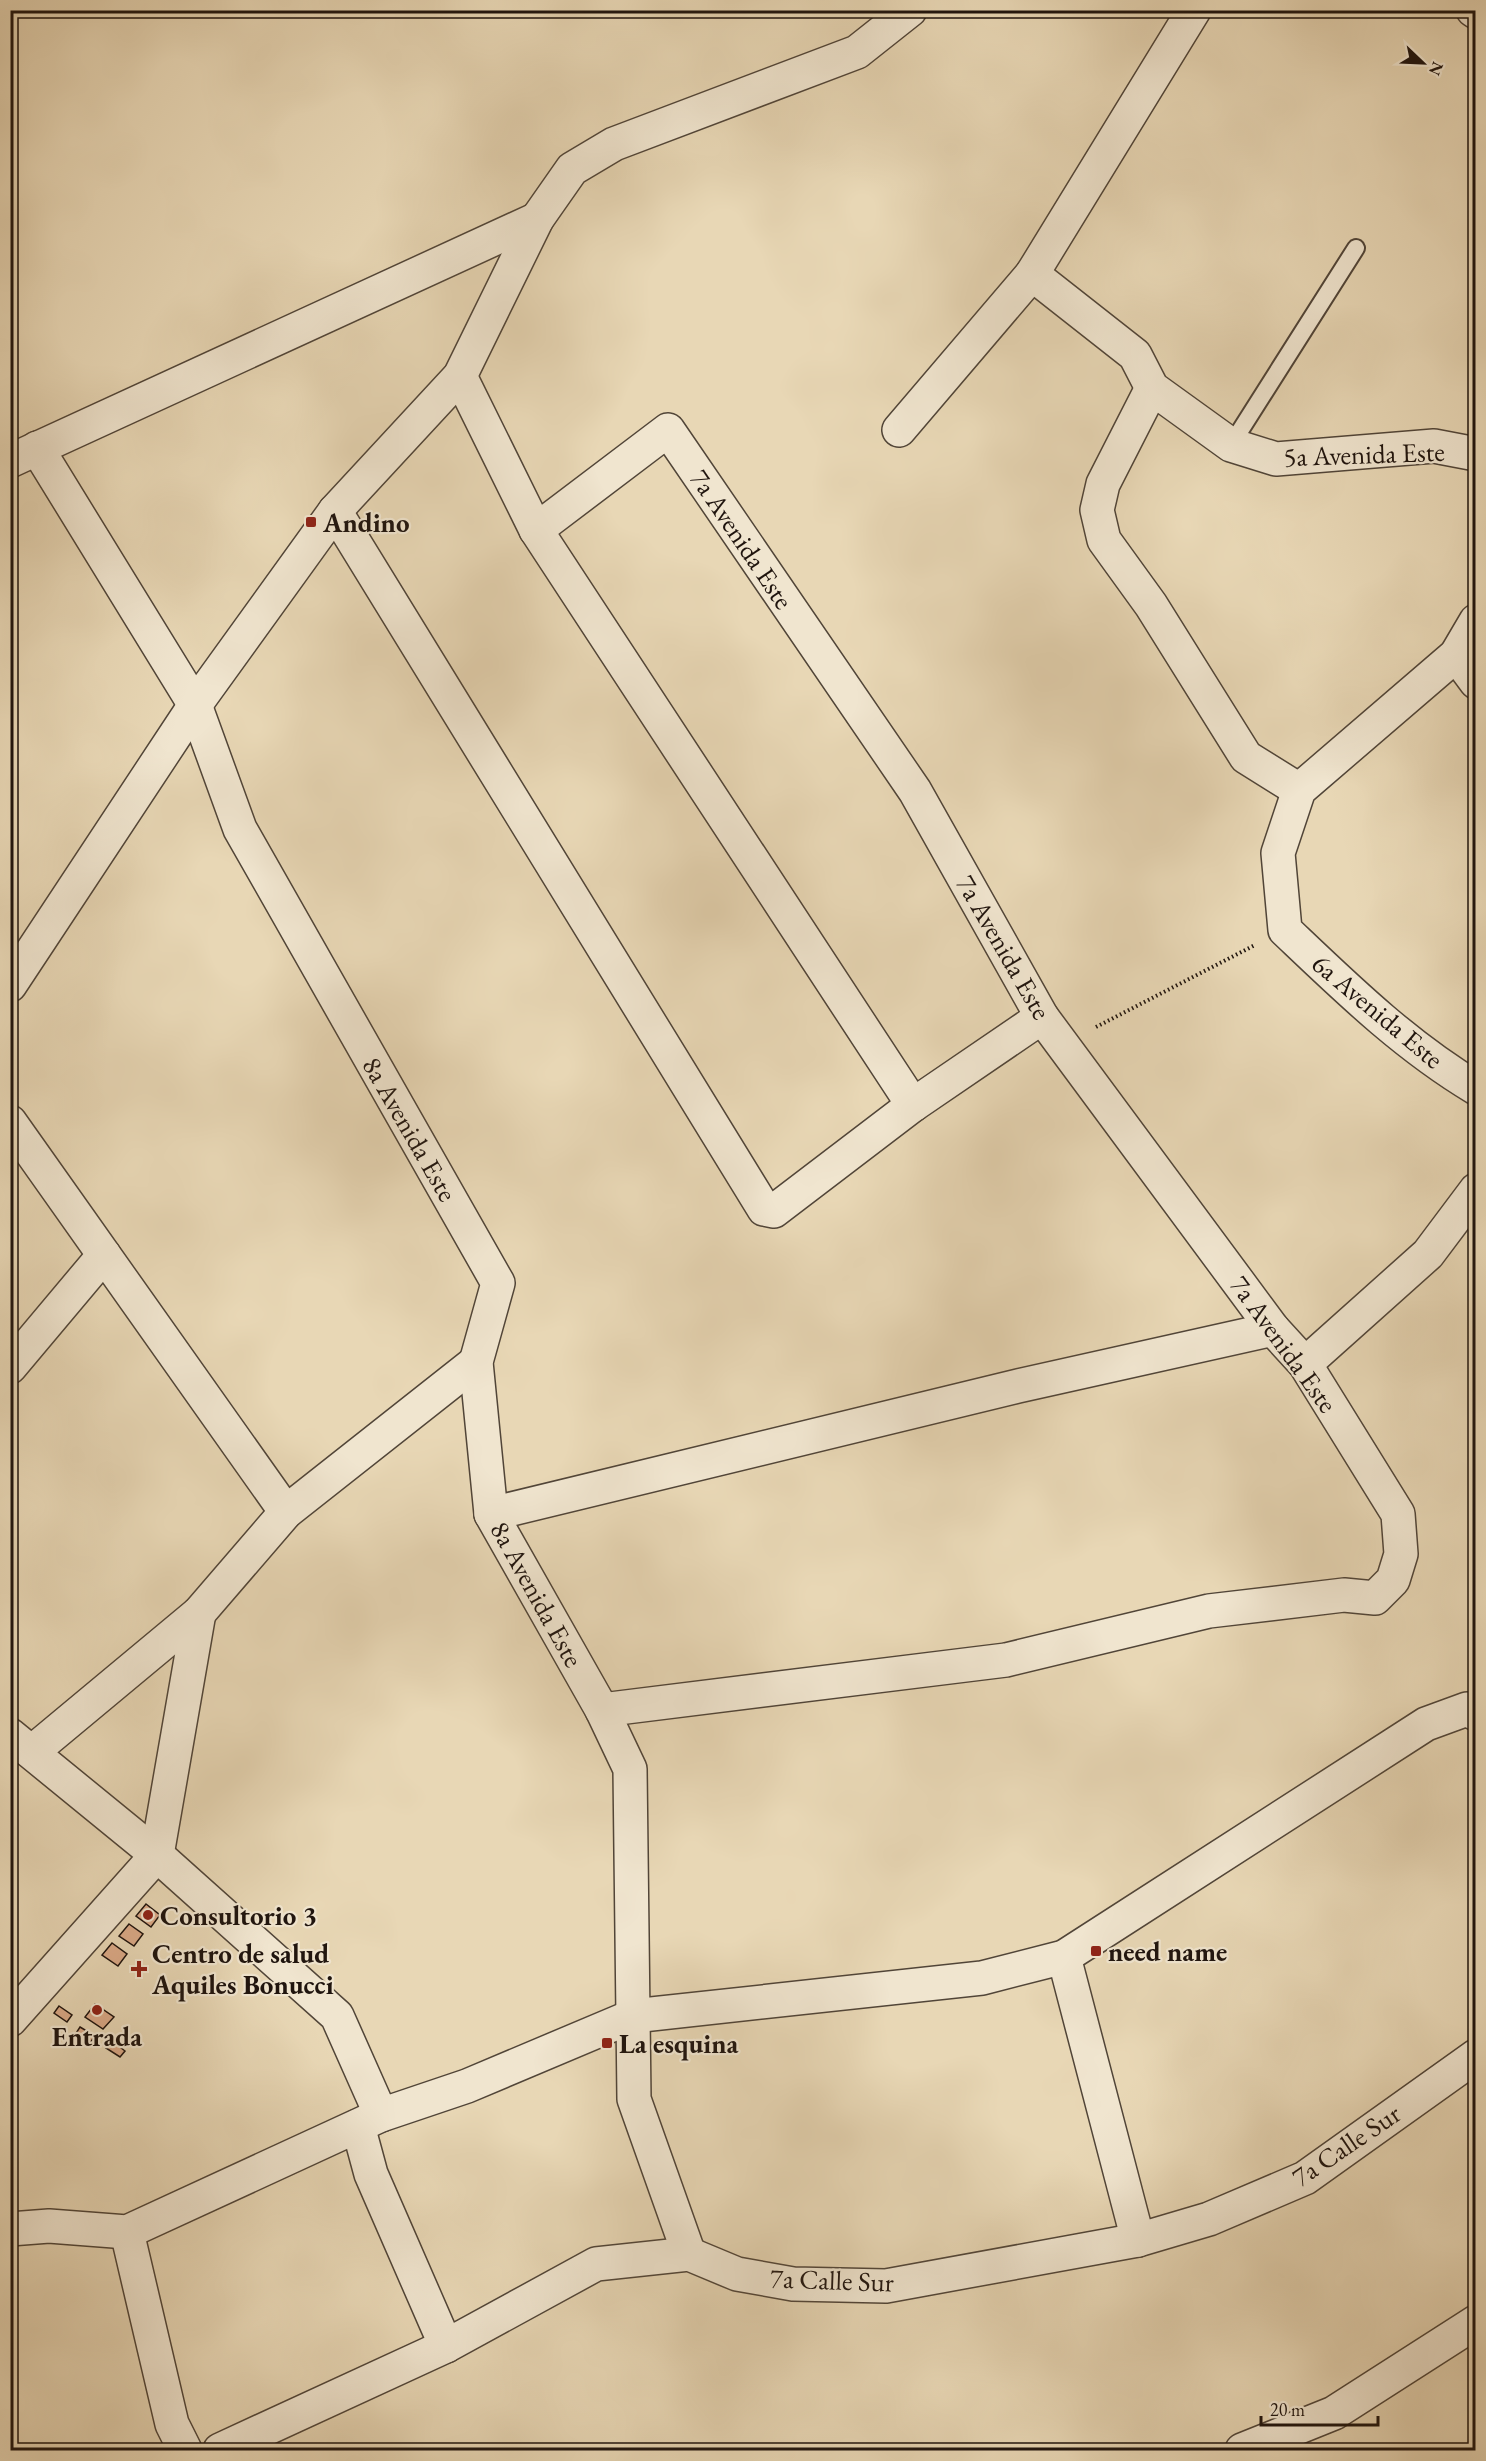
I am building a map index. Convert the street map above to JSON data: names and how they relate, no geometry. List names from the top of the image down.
{
  "streets": {
    "street": [
      "5a Avenida Este",
      "7a Avenida Este",
      "6a Avenida Este",
      "8a Avenida Este",
      "7a Calle Sur"
    ]
  },
  "crossings": [
    ["7a Avenida Este", "8a Avenida Este"],
    ["8a Avenida Este", "7a Calle Sur"]
  ],
  "places": {
    "transit": ["Andino", "need name", "La esquina"],
    "other": ["Consultorio 3", "Entrada"],
    "health": ["Centro de salud Aquiles Bonucci"]
  },
  "scale_bar": "20 m",
  "north": "bottom right"
}
